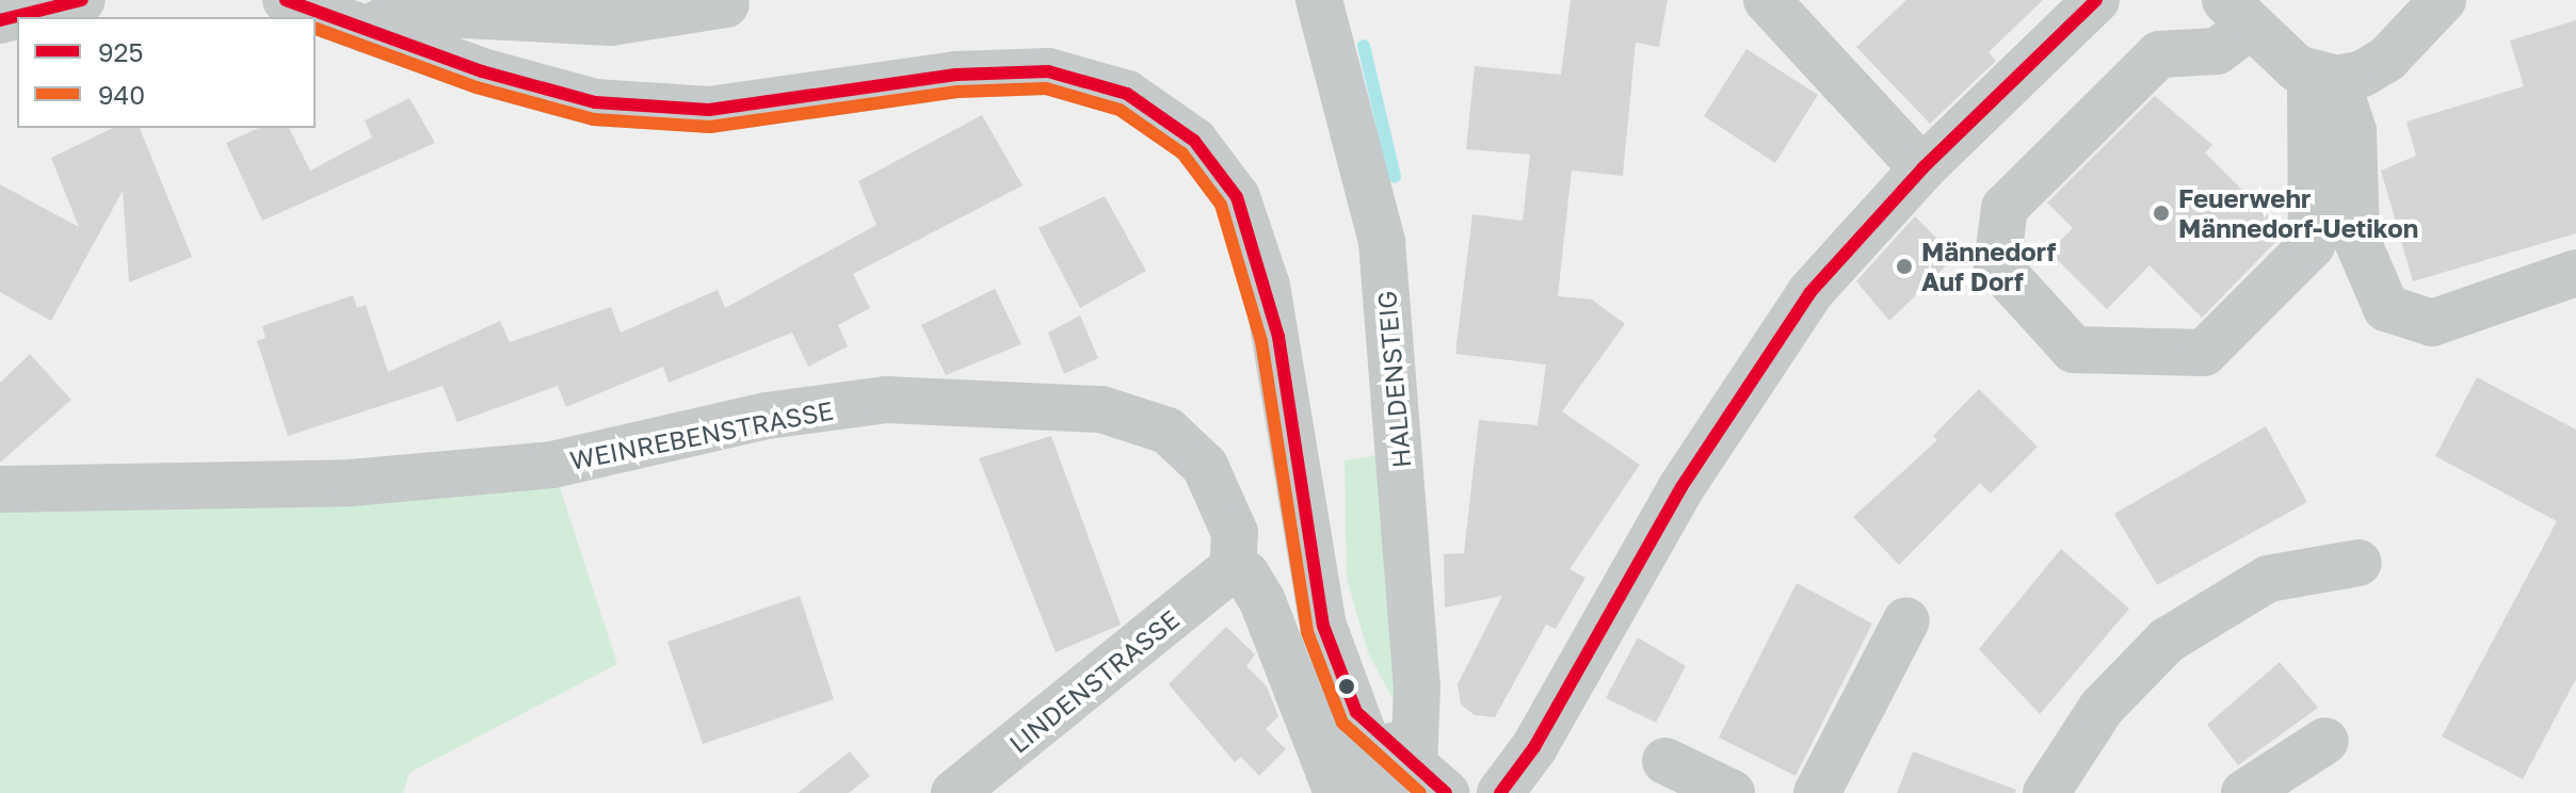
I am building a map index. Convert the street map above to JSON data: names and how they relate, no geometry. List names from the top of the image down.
{
  "streets": {
    "street": ["HALDENSTEIG", "WEINREBENSTRASSE", "LINDENSTRASSE"]
  },
  "crossings": [
    ["WEINREBENSTRASSE", "LINDENSTRASSE"]
  ],
  "places": ["Feuerwehr Männedorf-Uetikon", "Männedorf Auf Dorf"],
  "lines": ["transit line 925", "transit line 940"],
  "legend": ["925", "940"]
}
